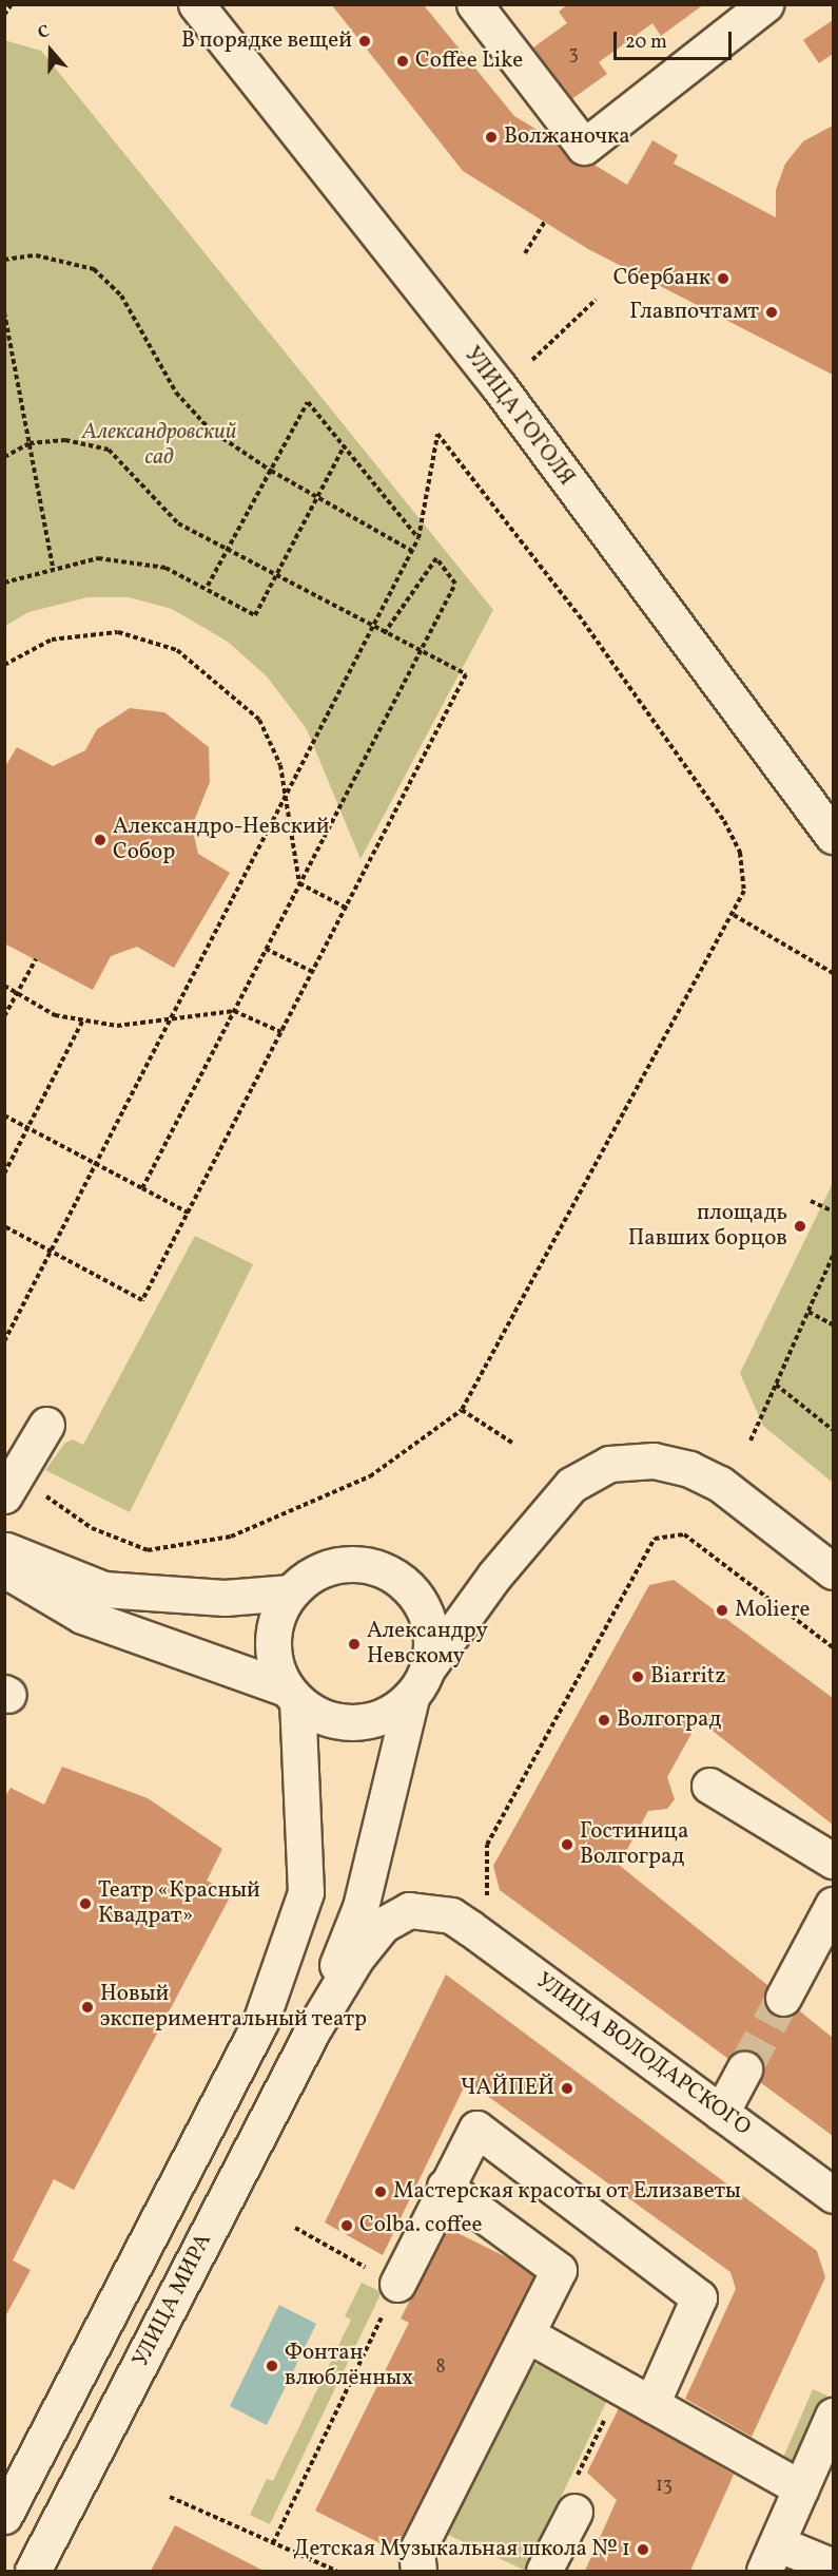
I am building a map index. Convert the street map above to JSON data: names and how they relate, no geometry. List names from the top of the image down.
{
  "streets": {
    "street": ["УЛИЦА ГОГОЛЯ", "УЛИЦА ВОЛОДАРСКОГО", "УЛИЦА МИРА"]
  },
  "crossings": [
    ["УЛИЦА ВОЛОДАРСКОГО", "УЛИЦА МИРА"]
  ],
  "parks": ["Александровский сад"],
  "places": [
    "В порядке вещей",
    "Coffee Like",
    "Волжаночка",
    "Сбербанк",
    "Главпочтамт",
    "Александро-Невский Собор",
    "площадь Павших борцов",
    "Moliere",
    "Александру Невскому",
    "Biarritz",
    "Волгоград",
    "Гостиница Волгоград",
    "Театр «Красный Квадрат»",
    "Новый экспериментальный театр",
    "ЧАЙПЕЙ",
    "Мастерская красоты от Елизаветы",
    "Colba. coffee",
    "Фонтан влюблённых",
    "Детская Музыкальная школа № 1"
  ],
  "house_numbers": ["3", "8", "13"],
  "scale_bar": "20 m",
  "north": "top"
}
